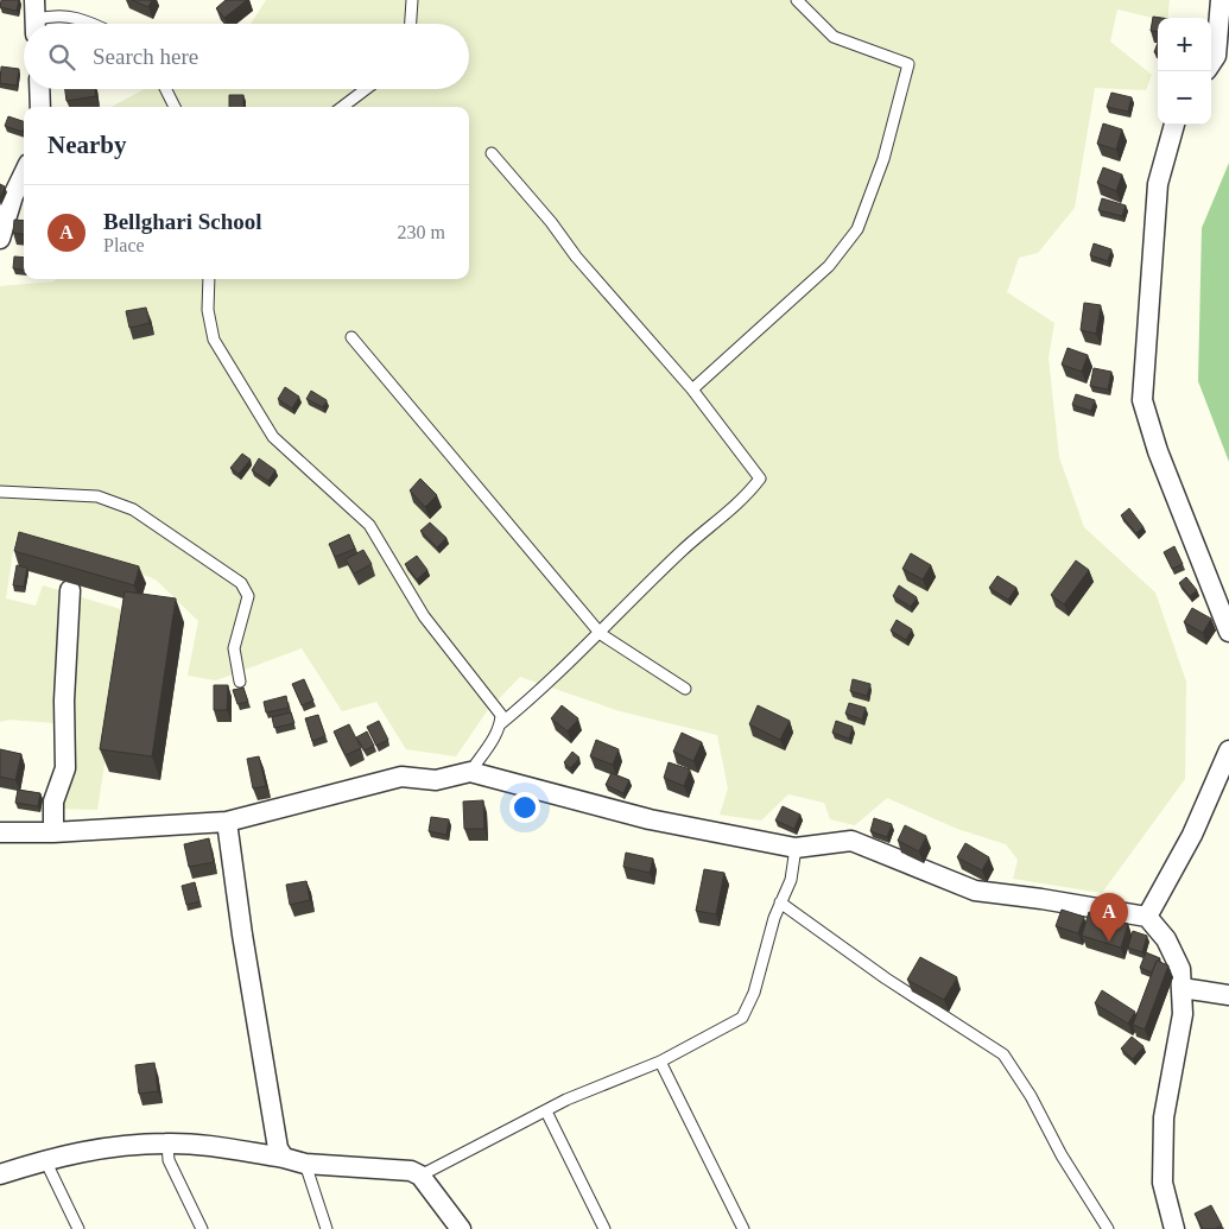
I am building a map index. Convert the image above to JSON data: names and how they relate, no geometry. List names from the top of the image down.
{
  "page": {
    "map_buttons": ["+", "−"],
    "search": "Search here",
    "heading": "Nearby",
    "list": [
      {
        "mark": "A",
        "name": "Bellghari School",
        "note": "Place",
        "value": "230 m"
      }
    ],
    "pins": "A"
  }
}
